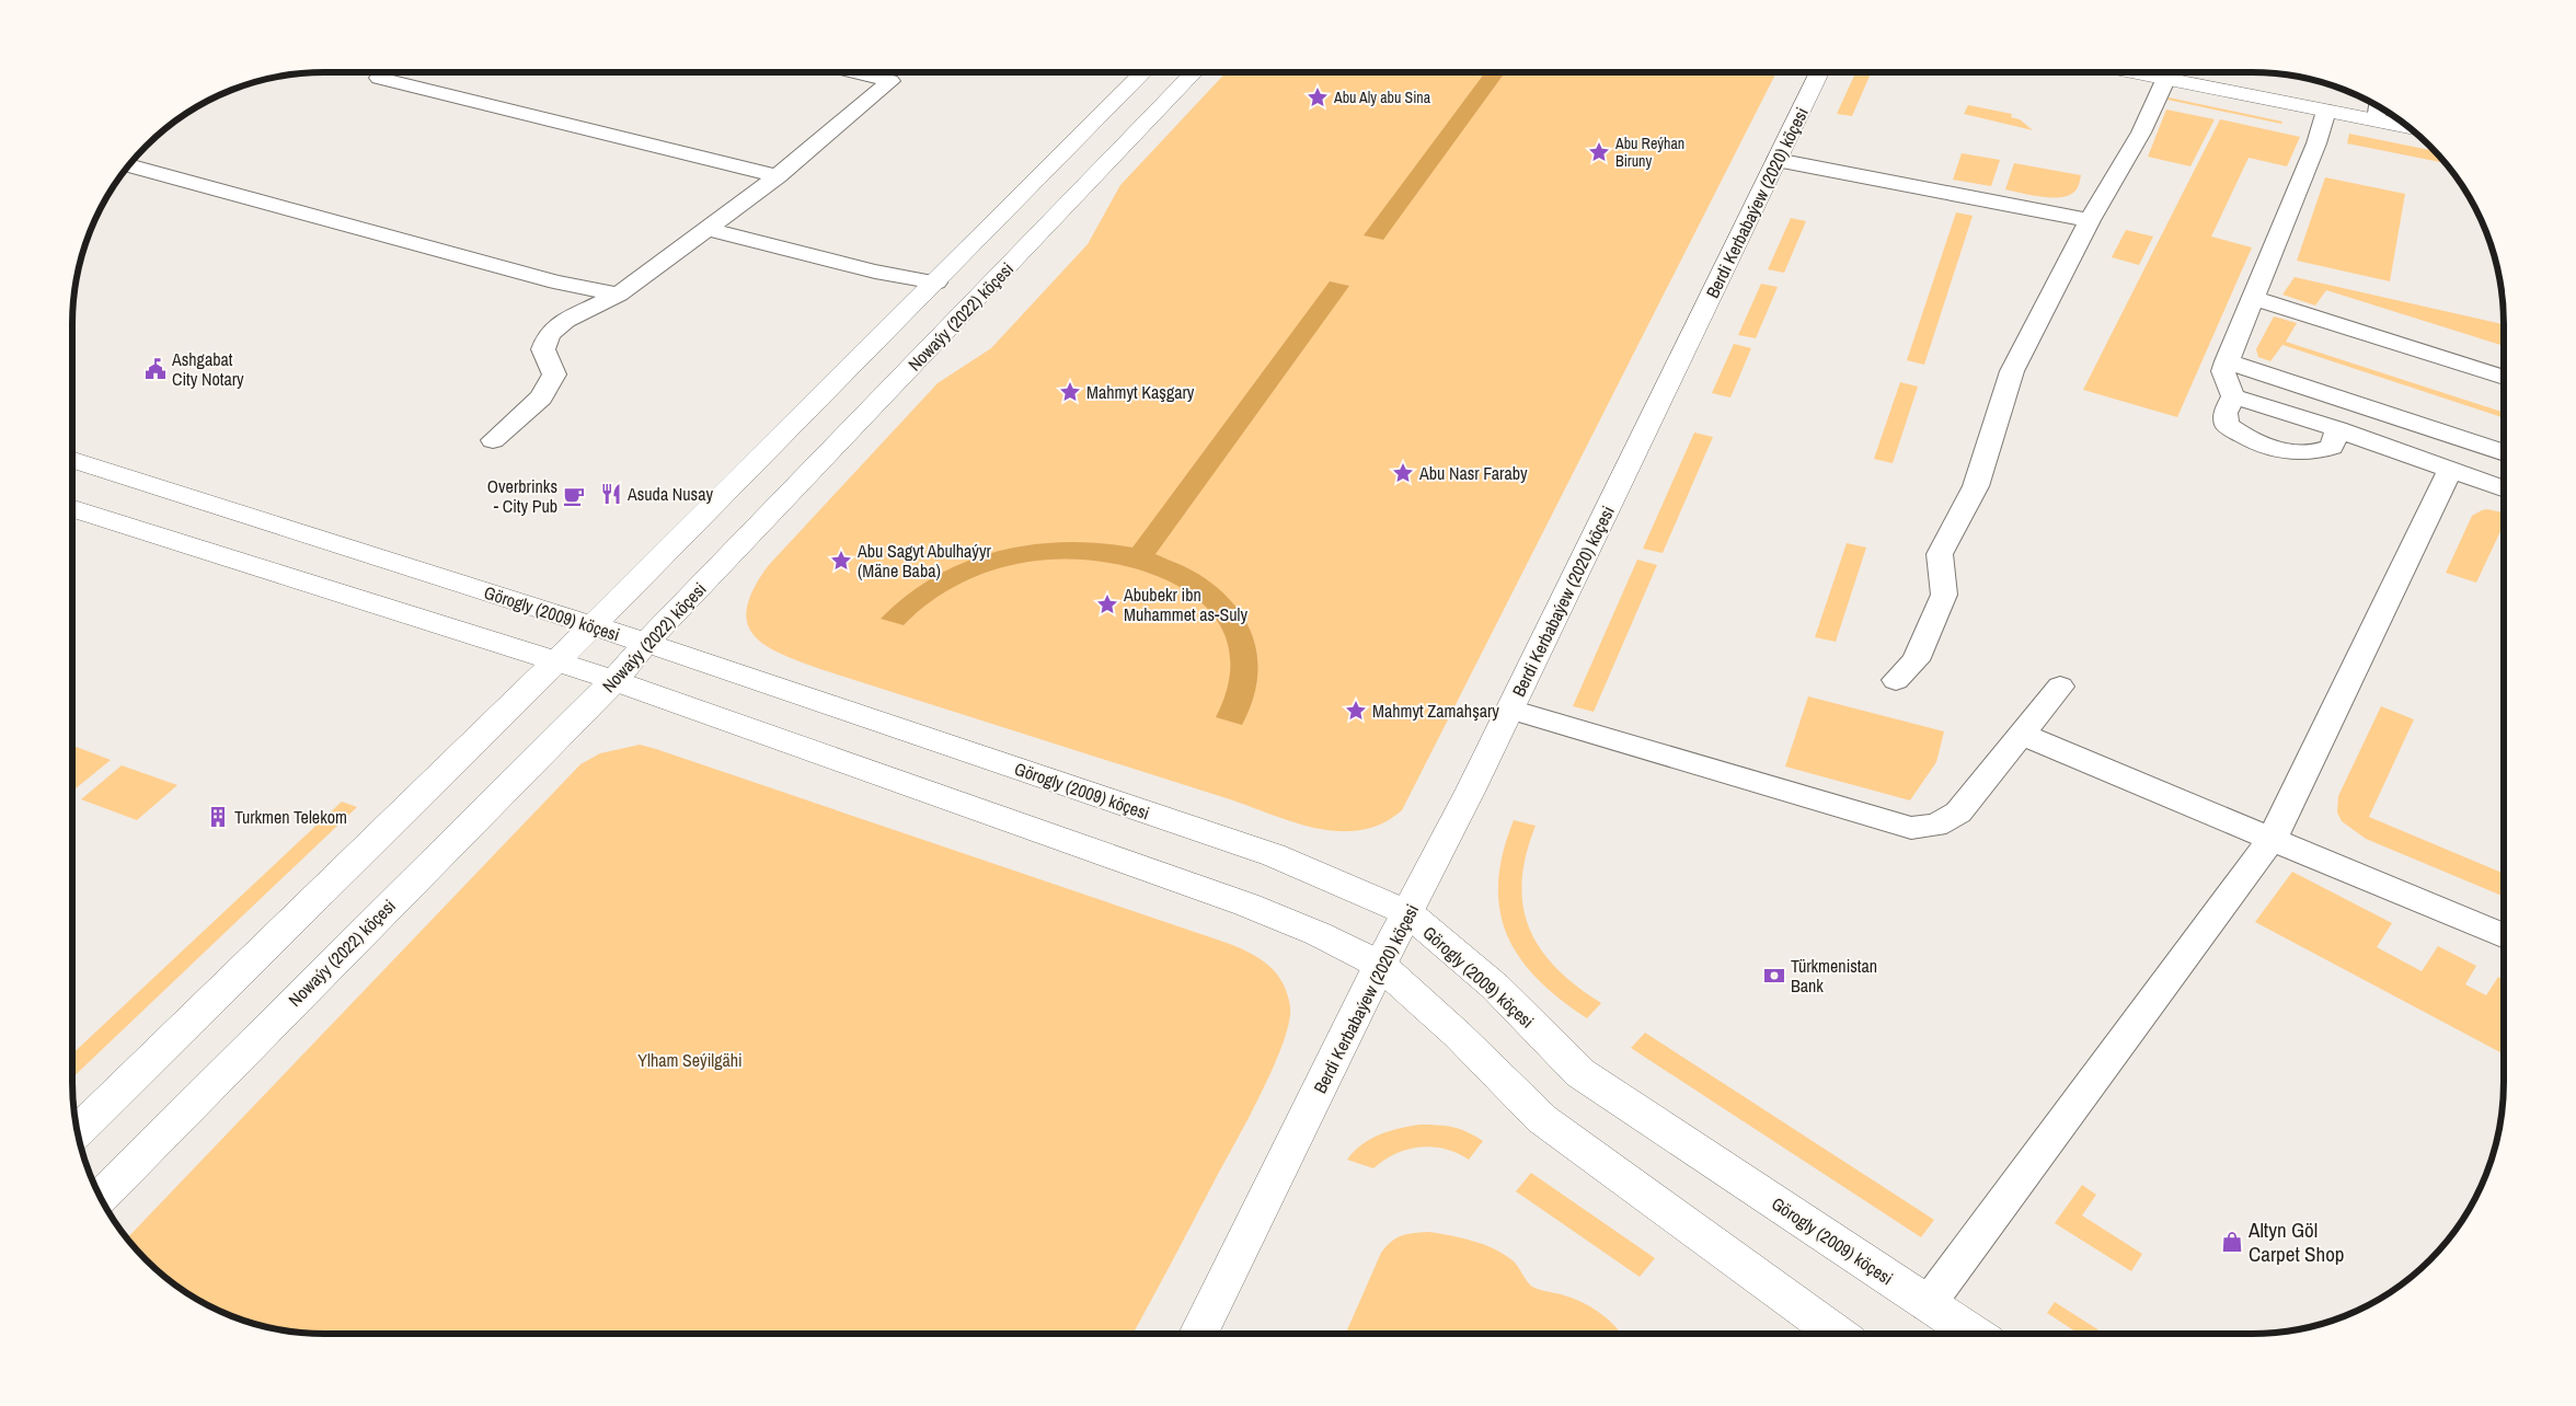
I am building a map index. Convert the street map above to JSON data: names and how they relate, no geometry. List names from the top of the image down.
{
  "streets": {
    "main road": ["Berdi Kerbabaýew (2020) köçesi", "Nowaýy (2022) köçesi", "Görogly (2009) köçesi"]
  },
  "crossings": [
    ["Berdi Kerbabaýew (2020) köçesi", "Görogly (2009) köçesi"],
    ["Nowaýy (2022) köçesi", "Görogly (2009) köçesi"]
  ],
  "parks": ["Ylham Seýilgähi"],
  "places": {
    "place": [
      "Abu Aly abu Sina",
      "Abu Reýhan Biruny",
      "Mahmyt Kaşgary",
      "Abu Nasr Faraby",
      "Abu Sagyt Abulhaýyr (Mäne Baba)",
      "Abubekr ibn Muhammet as-Suly",
      "Mahmyt Zamahşary"
    ],
    "public building": ["Ashgabat City Notary"],
    "restaurant": ["Asuda Nusay"],
    "cafe": ["Overbrinks - City Pub"],
    "building": ["Turkmen Telekom"],
    "bank": ["Türkmenistan Bank"],
    "shop": ["Altyn Göl Carpet Shop"]
  }
}
